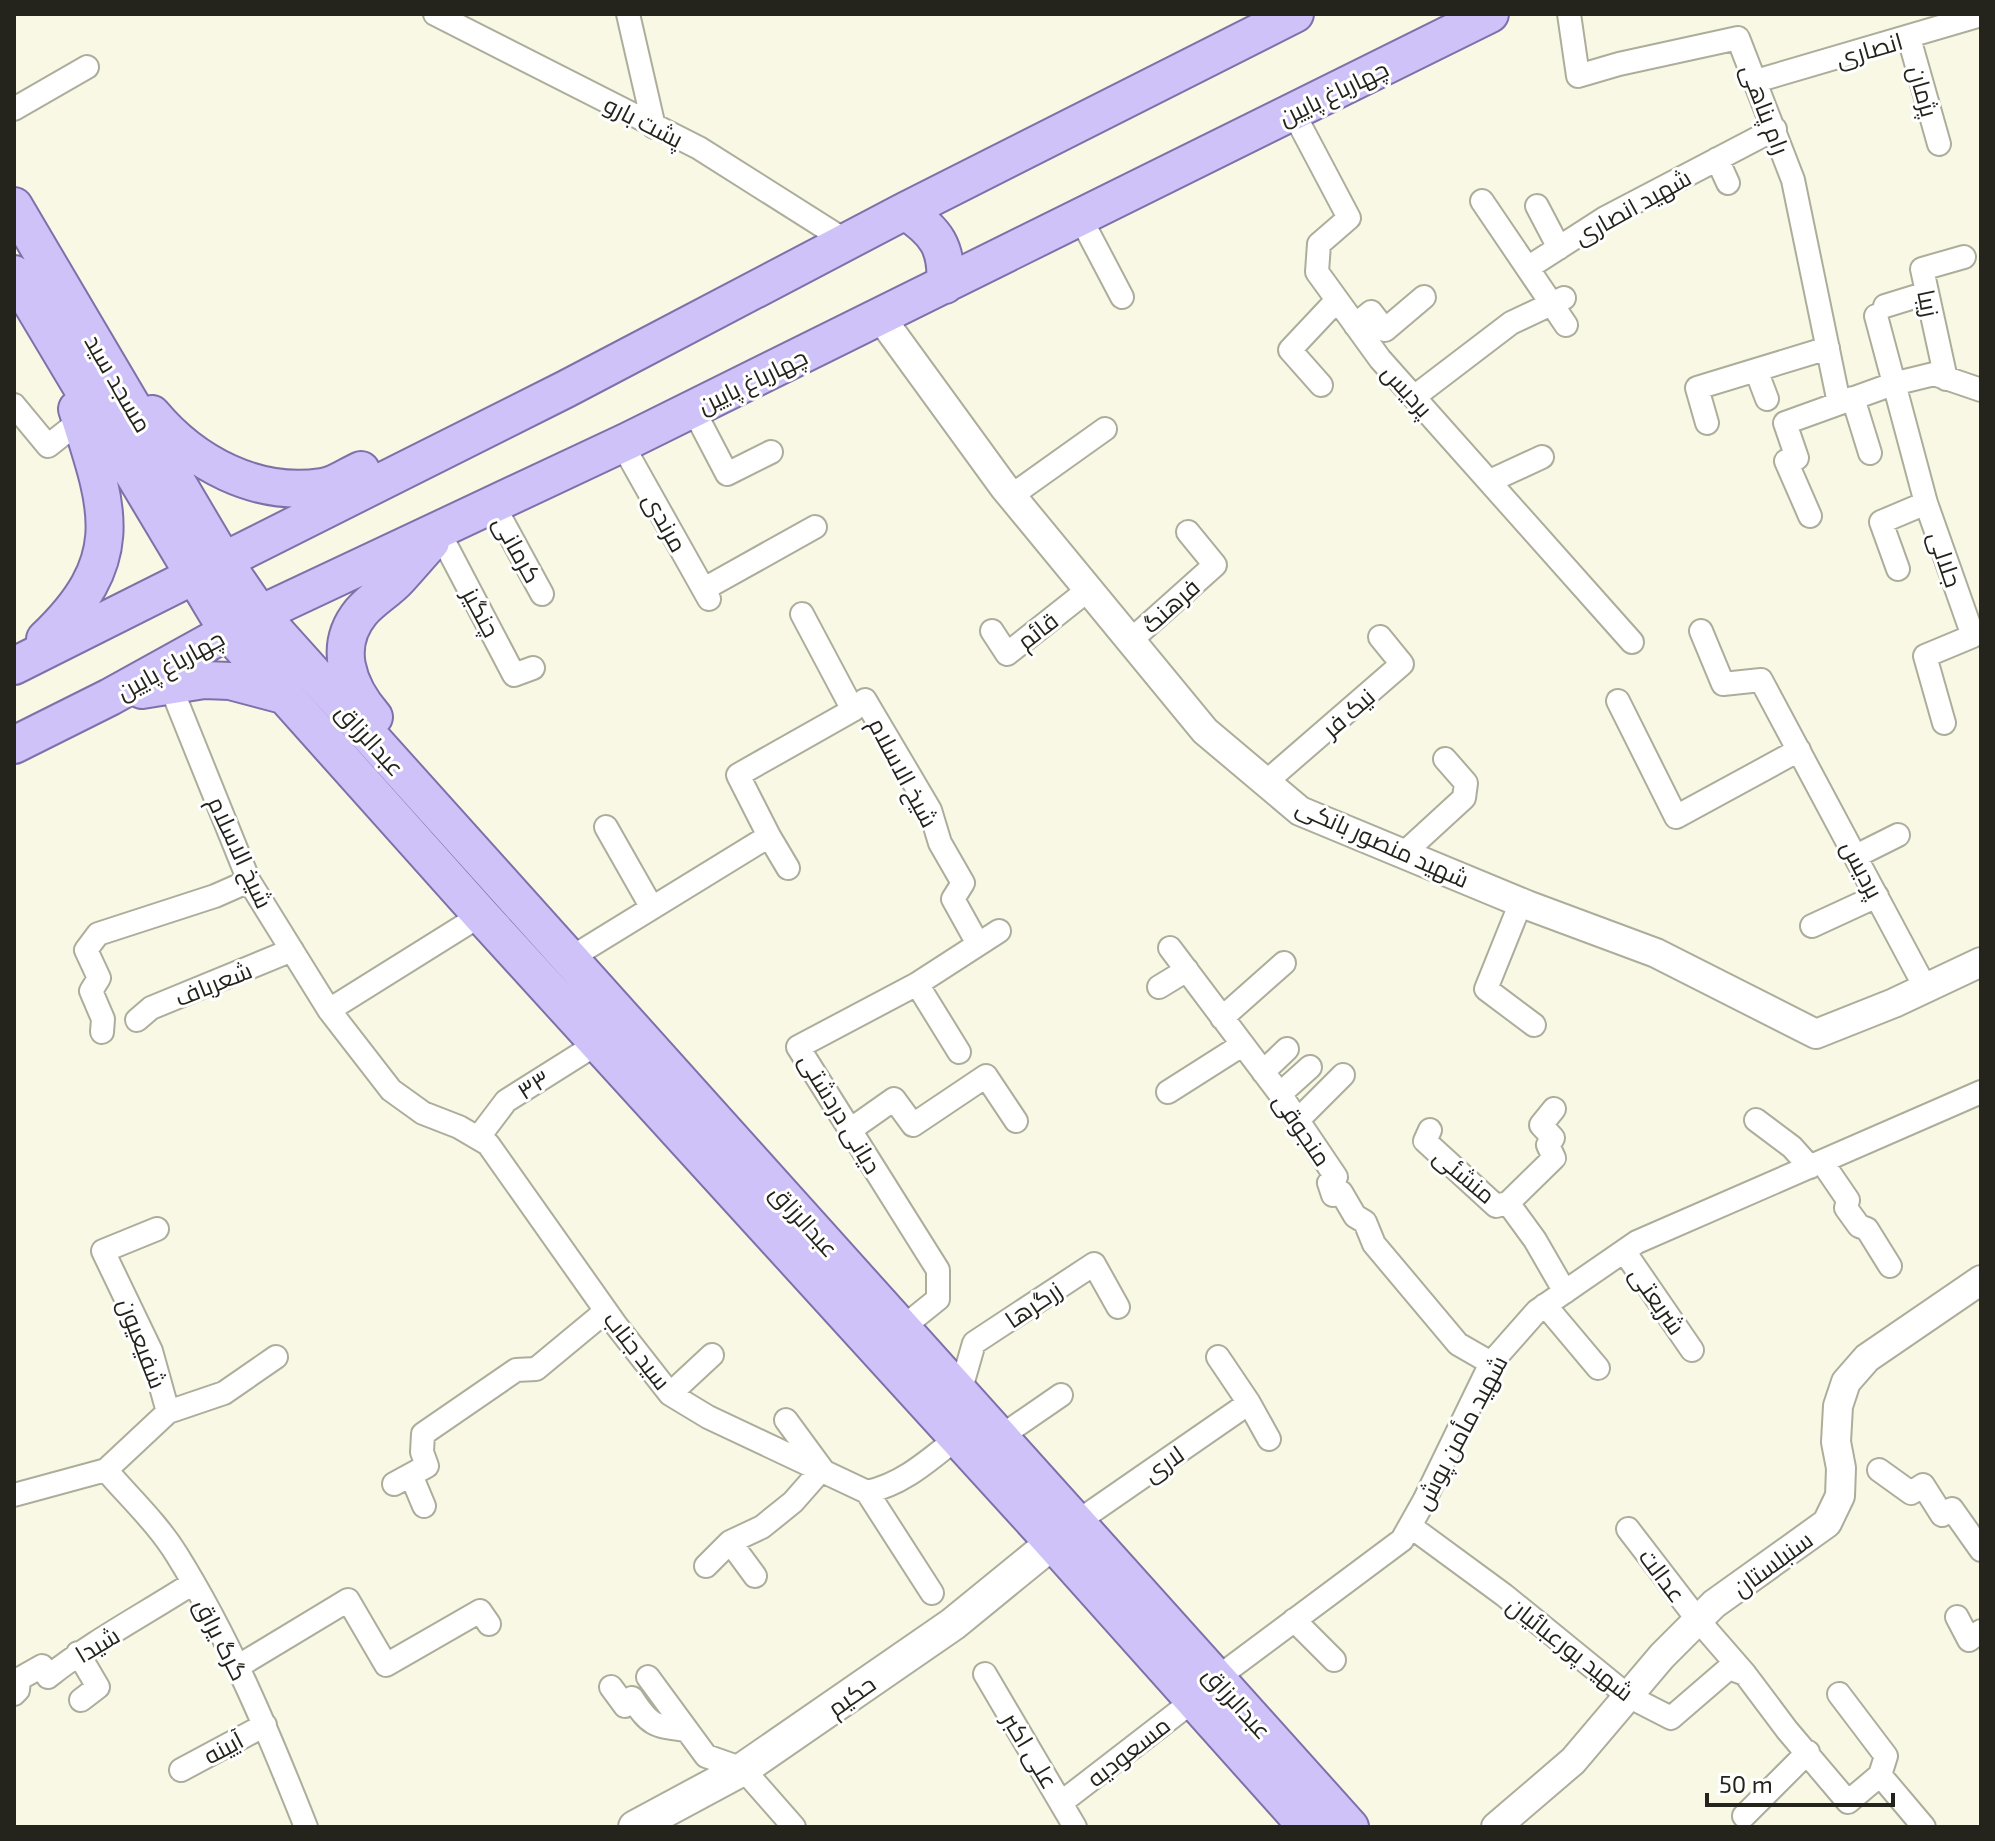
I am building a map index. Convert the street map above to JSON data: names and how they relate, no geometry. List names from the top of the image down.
{
  "streets": {
    "main road": [
      "چهارباغ پایین",
      "مسجد سید",
      "عبدالرزاق",
      "حکیم"
    ],
    "street": [
      "انصاری",
      "پژمان",
      "رام پناهی",
      "پشت بارو",
      "شهید انصاری",
      "زیبا",
      "پردیس",
      "مرندی",
      "کرمانی",
      "جلالی",
      "فرهنگ",
      "چنگیز",
      "قائم",
      "نیک فر",
      "شیخ الاسلام",
      "شهید منصور بانکی",
      "شعرباف",
      "۳۳",
      "دیانی دردشتی",
      "منجوقی",
      "منشئی",
      "شریعتی",
      "زرگرها",
      "شفیعیون",
      "سید جناب",
      "شهید مأمن پوش",
      "لاری",
      "سنبلستان",
      "عدالت",
      "گرگ یراق",
      "شیدا",
      "شهید پورعبائیان",
      "آیینه",
      "علی اکبر",
      "مسعودیه"
    ]
  },
  "crossings": [
    ["انصاری", "پژمان"],
    ["انصاری", "رام پناهی"],
    ["چهارباغ پایین", "پردیس"],
    ["چهارباغ پایین", "مرندی"],
    ["چهارباغ پایین", "کرمانی"],
    ["چهارباغ پایین", "چنگیز"],
    ["چهارباغ پایین", "عبدالرزاق"],
    ["چهارباغ پایین", "شهید منصور بانکی"],
    ["رام پناهی", "شهید انصاری"],
    ["زیبا", "جلالی"],
    ["مسجد سید", "عبدالرزاق"],
    ["پردیس", "شهید منصور بانکی"],
    ["فرهنگ", "شهید منصور بانکی"],
    ["قائم", "شهید منصور بانکی"],
    ["نیک فر", "شهید منصور بانکی"],
    ["عبدالرزاق", "۳۳"],
    ["عبدالرزاق", "دیانی دردشتی"],
    ["عبدالرزاق", "زرگرها"],
    ["عبدالرزاق", "شهید مأمن پوش"],
    ["عبدالرزاق", "لاری"],
    ["عبدالرزاق", "حکیم"],
    ["عبدالرزاق", "مسعودیه"],
    ["شیخ الاسلام", "شعرباف"],
    ["شیخ الاسلام", "دیانی دردشتی"],
    ["شیخ الاسلام", "سید جناب"],
    ["۳۳", "سید جناب"],
    ["منجوقی", "شهید مأمن پوش"],
    ["منشئی", "شهید مأمن پوش"],
    ["شریعتی", "شهید مأمن پوش"],
    ["شفیعیون", "گرگ یراق"],
    ["شهید مأمن پوش", "شهید پورعبائیان"],
    ["شهید مأمن پوش", "مسعودیه"],
    ["لاری", "حکیم"],
    ["سنبلستان", "عدالت"],
    ["سنبلستان", "شهید پورعبائیان"],
    ["عدالت", "شهید پورعبائیان"],
    ["گرگ یراق", "شیدا"],
    ["گرگ یراق", "آیینه"],
    ["علی اکبر", "مسعودیه"]
  ],
  "scale_bar": "50 m"
}
